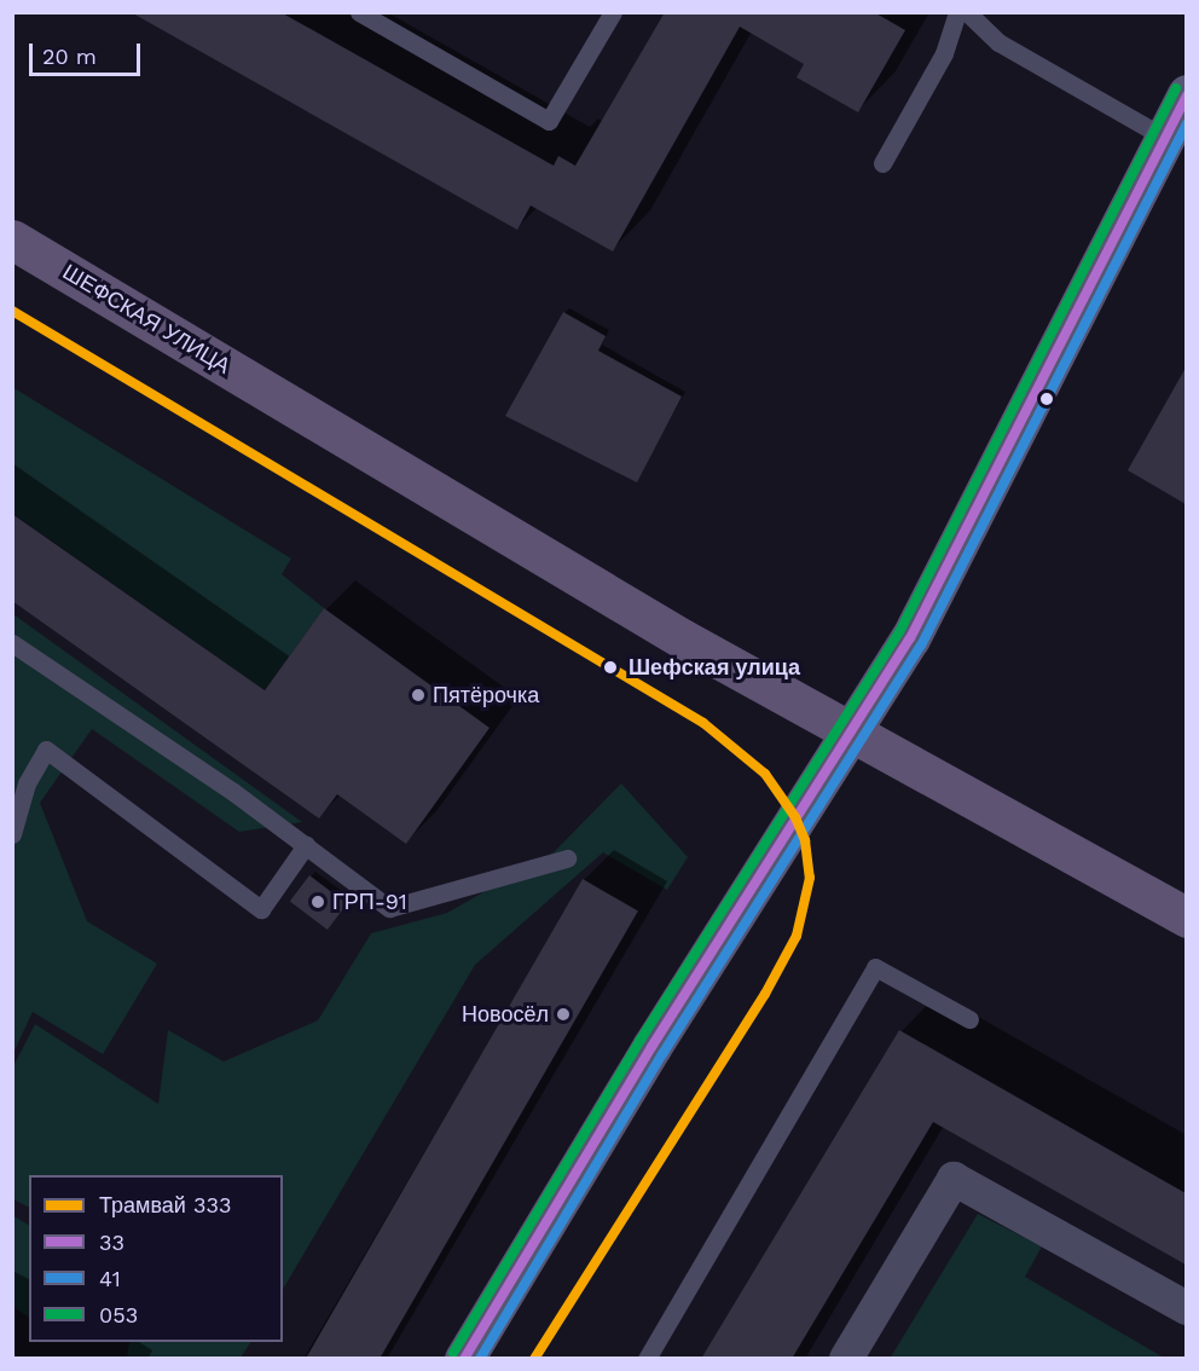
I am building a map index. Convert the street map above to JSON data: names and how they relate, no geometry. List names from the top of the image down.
{
  "streets": {
    "main road": ["ШЕФСКАЯ УЛИЦА"]
  },
  "places": [
    "Шефская улица",
    "Пятёрочка",
    "ГРП-91",
    "Новосёл"
  ],
  "lines": [
    "transit line 053",
    "transit line 33",
    "transit line 41",
    "tram line 333"
  ],
  "legend": [
    "Трамвай 333",
    "33",
    "41",
    "053"
  ],
  "scale_bar": "20 m"
}
